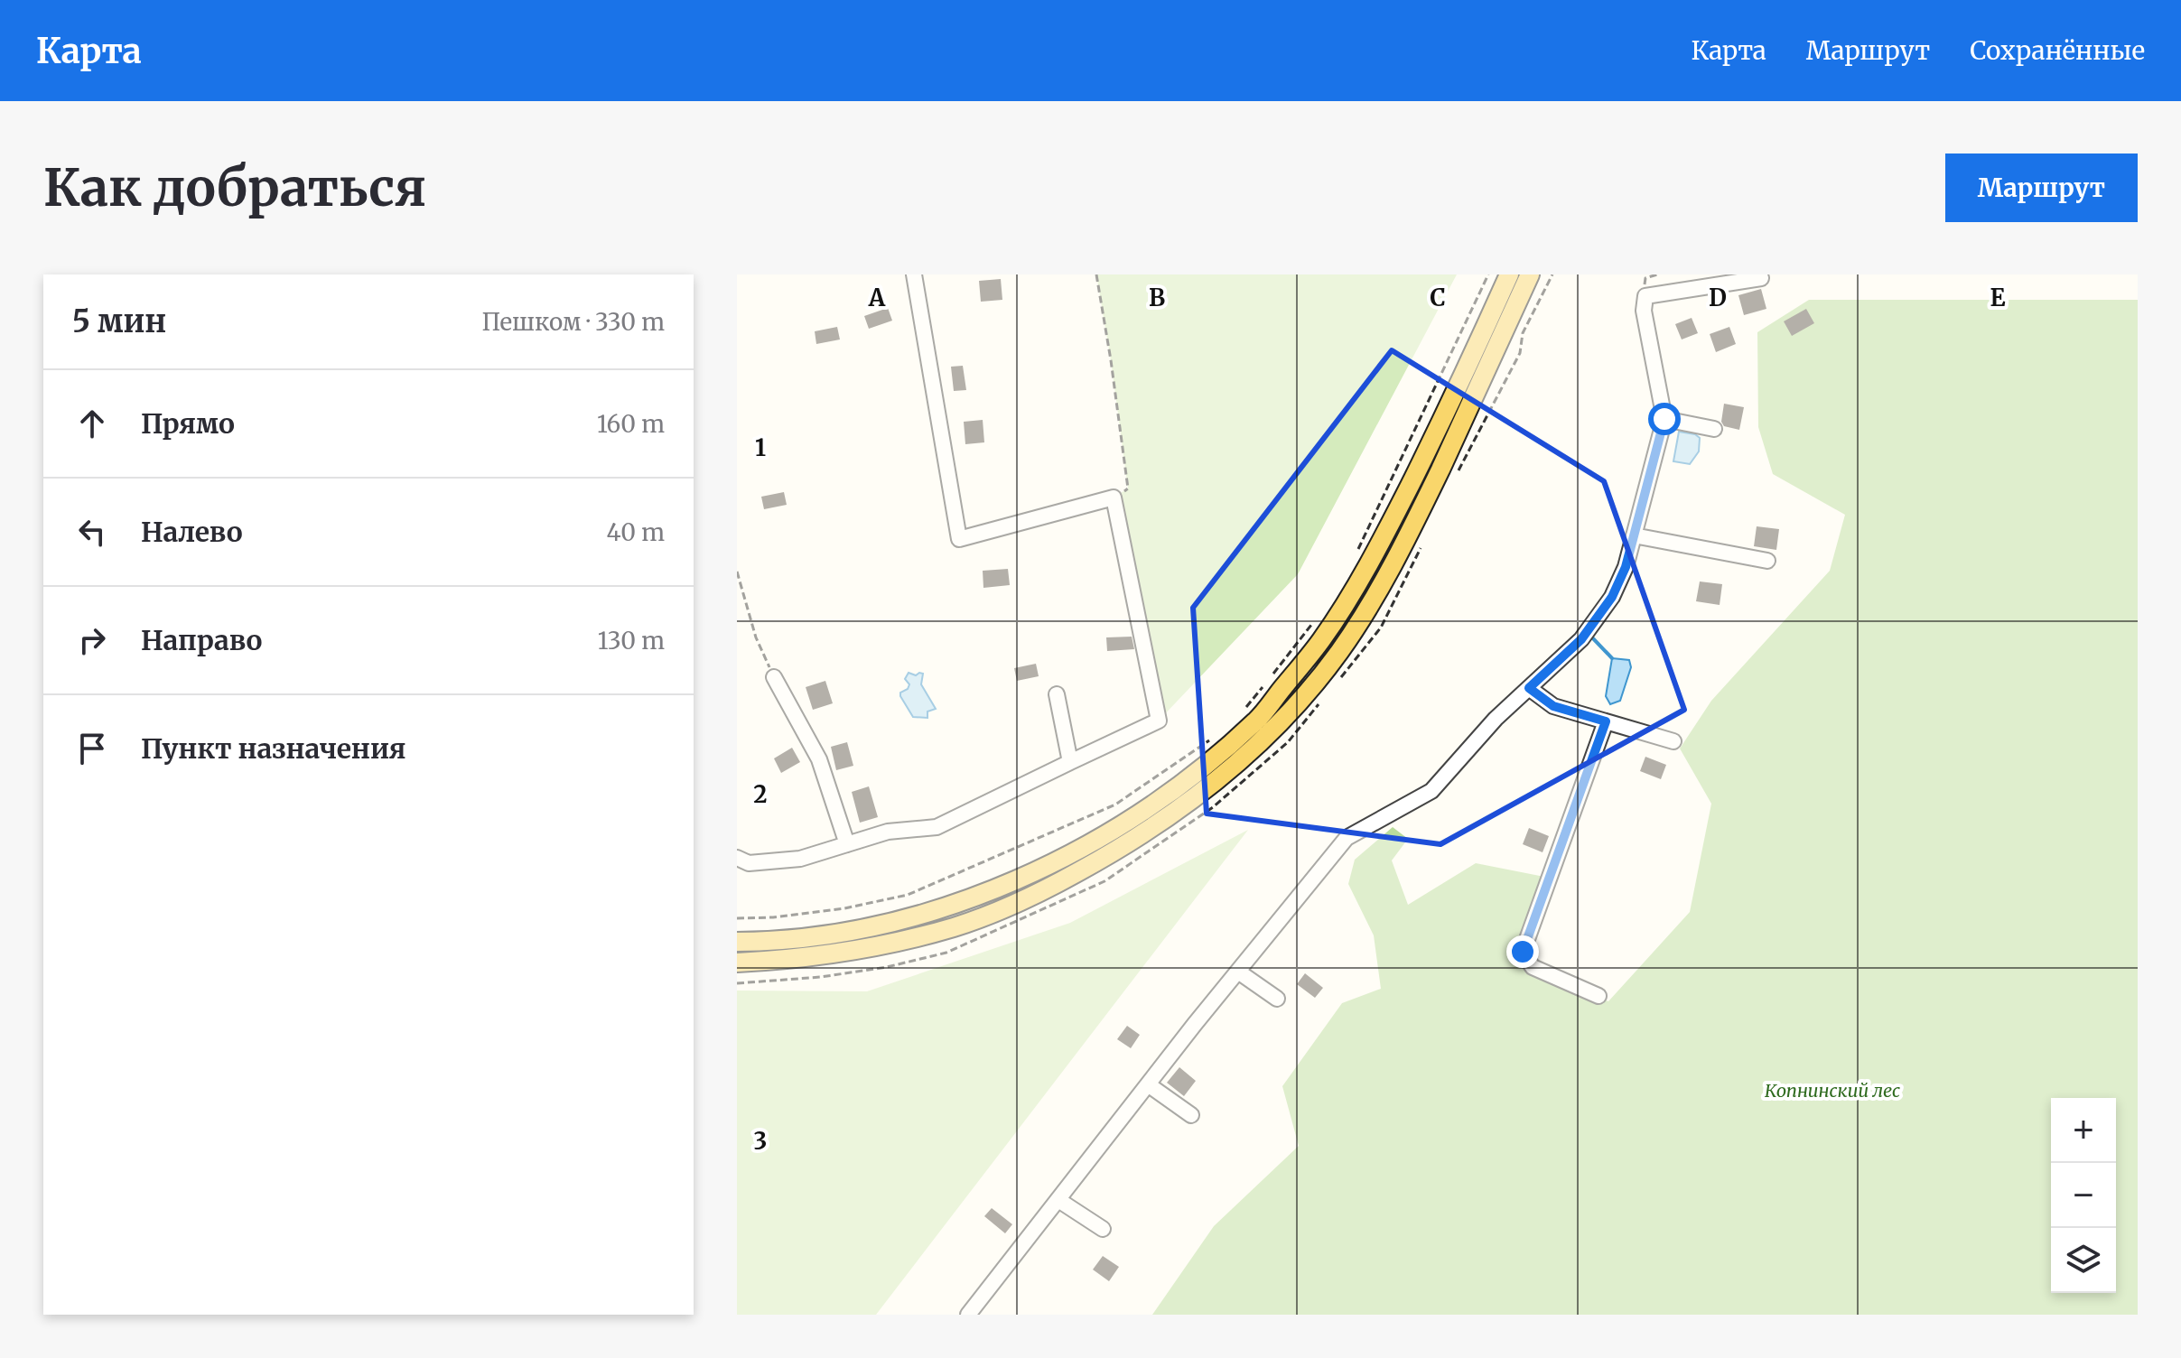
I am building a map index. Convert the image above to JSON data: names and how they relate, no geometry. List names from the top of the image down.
{
  "parks": ["Копнинский лес"],
  "page": {
    "header": "Карта",
    "nav": ["Карта", "Маршрут", "Сохранённые"],
    "buttons": "Маршрут",
    "title": "Как добраться",
    "heading": ["5 мин", "Пешком · 330 m"],
    "list": [
      ["Прямо", "160 m"],
      ["Налево", "40 m"],
      ["Направо", "130 m"],
      "Пункт назначения"
    ],
    "map_buttons": ["+", "−"]
  },
  "grid": {
    "columns": [
      "A",
      "B",
      "C",
      "D",
      "E"
    ],
    "rows": ["1", "2", "3"]
  }
}
